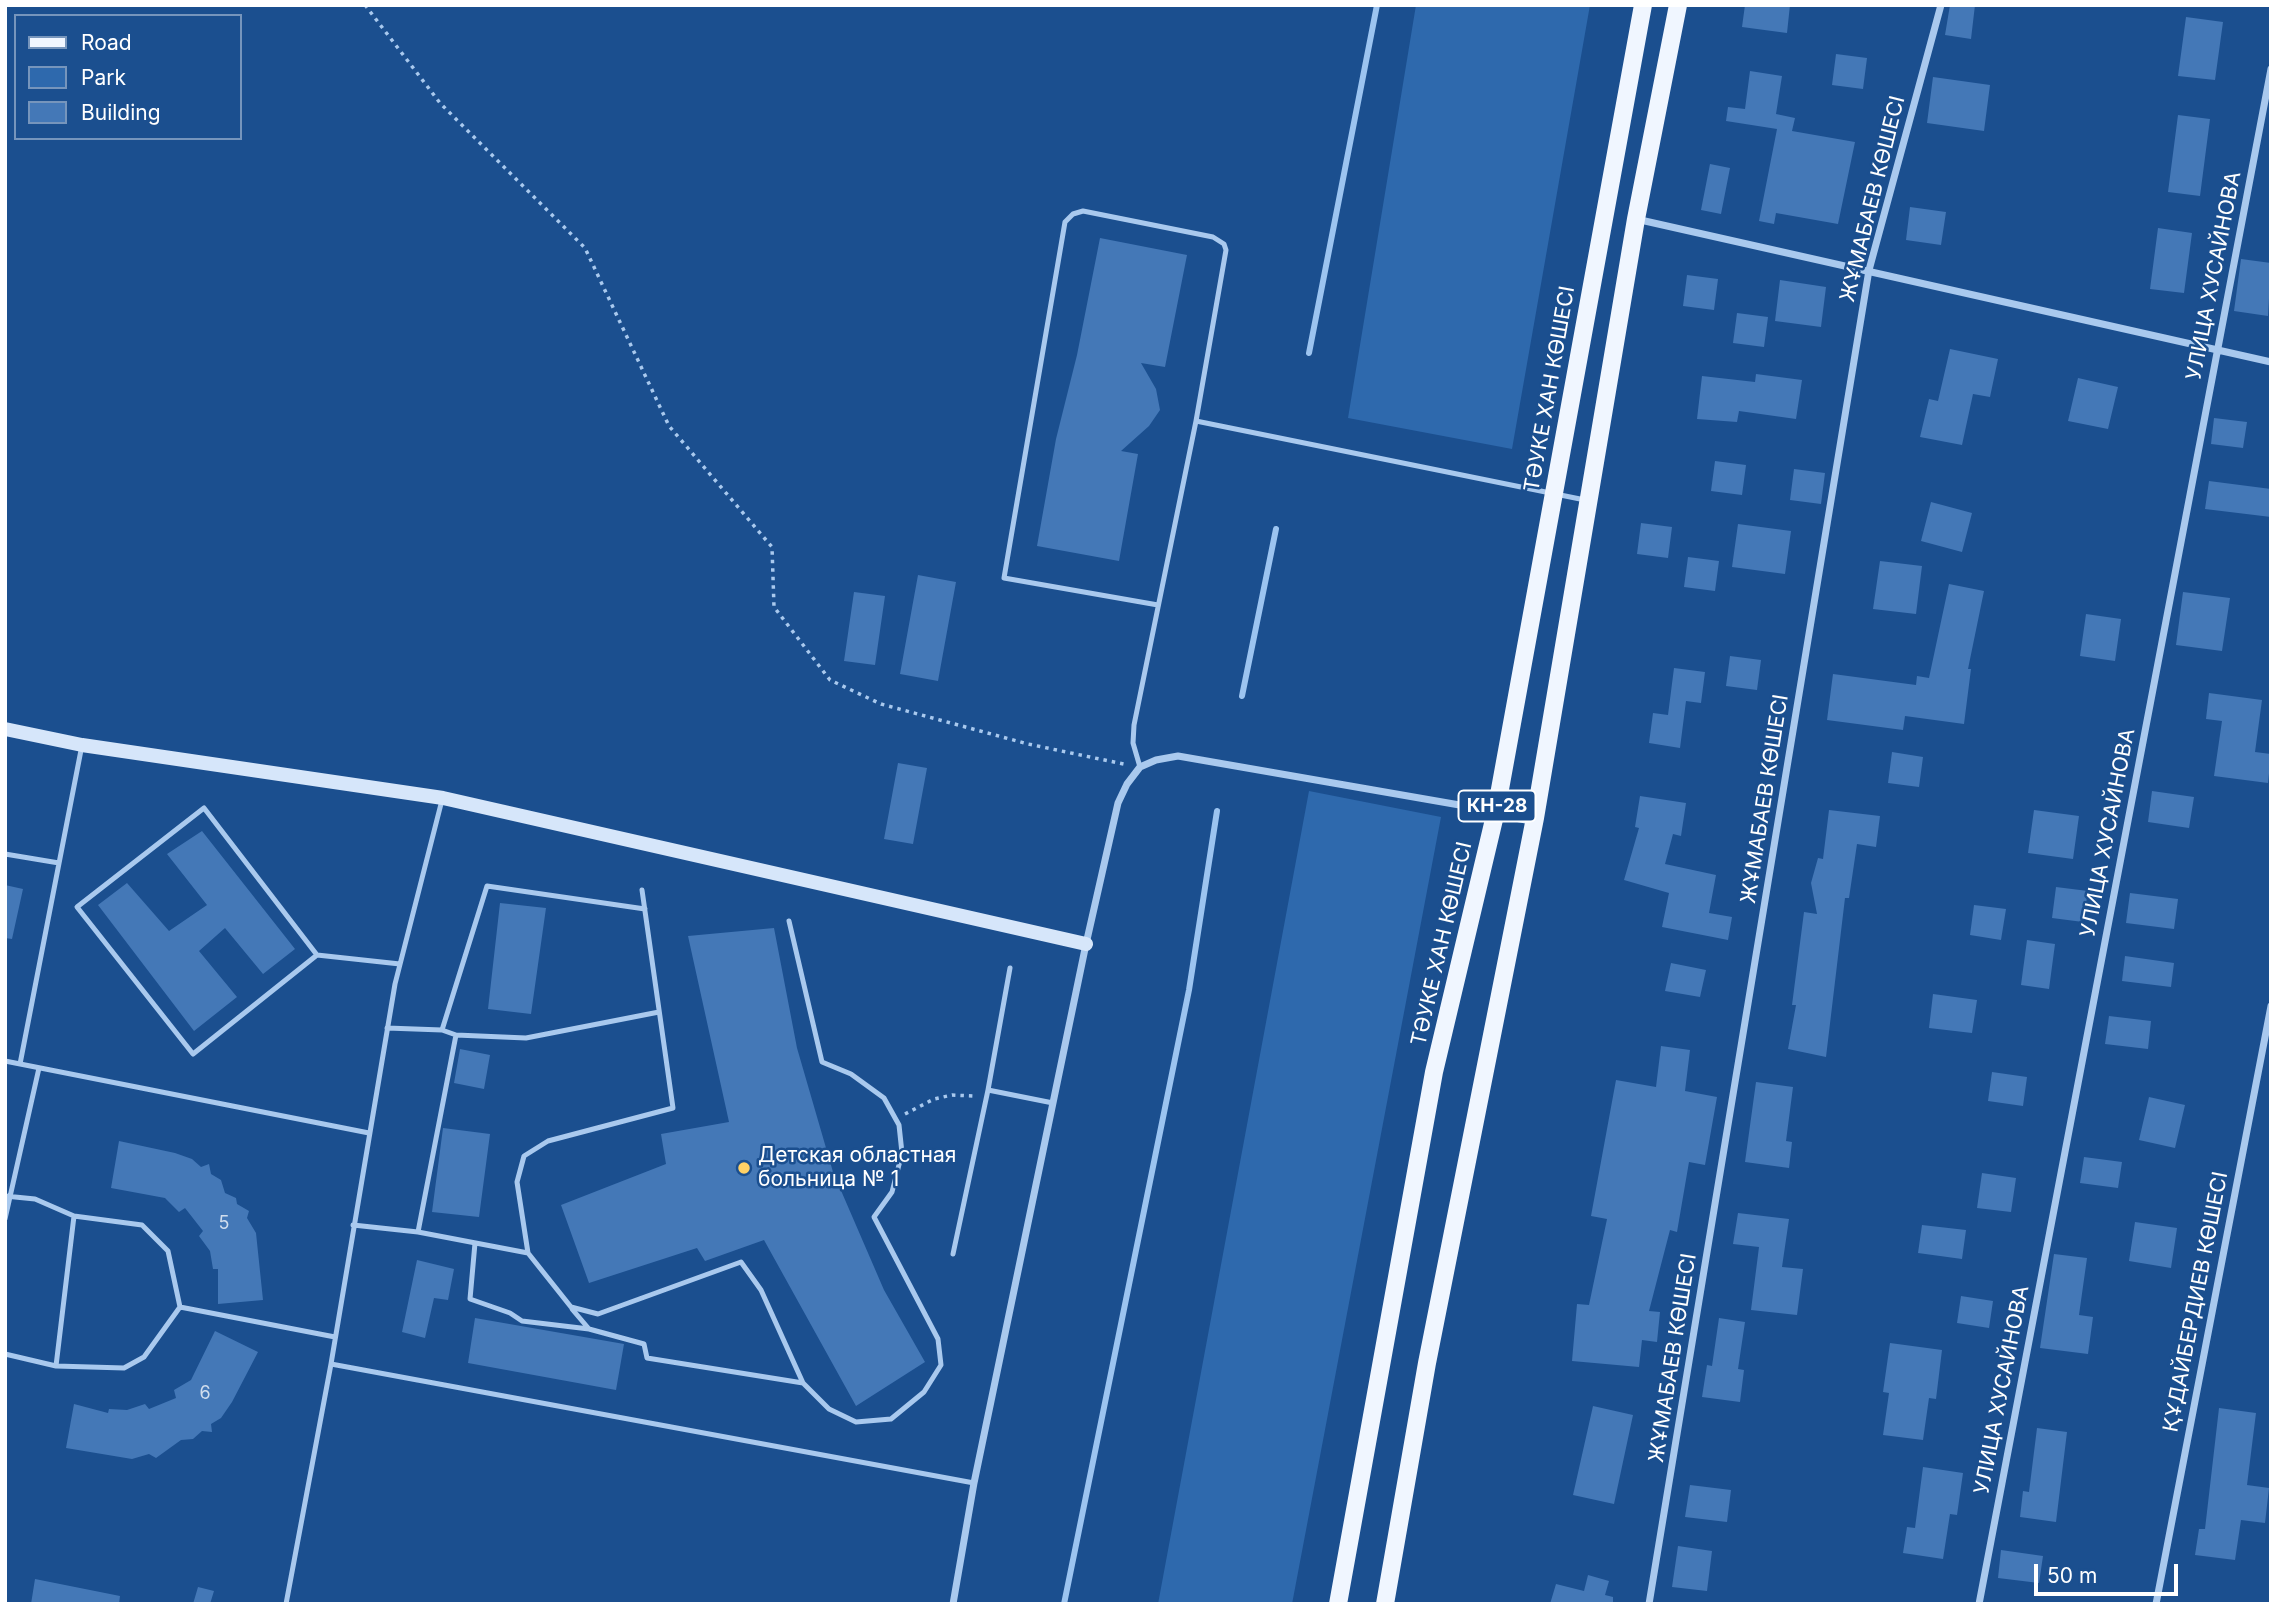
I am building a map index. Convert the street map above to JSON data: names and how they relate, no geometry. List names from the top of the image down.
{
  "streets": {
    "main road": ["ТӘУКЕ ХАН КӨШЕСІ", "КН-28"],
    "street": ["ЖҰМАБАЕВ КӨШЕСІ", "УЛИЦА ХУСАЙНОВА", "ҚҰДАЙБЕРДИЕВ КӨШЕСІ"]
  },
  "places": ["Детская областная больница № 1"],
  "house_numbers": ["5", "6"],
  "legend": ["Road", "Park", "Building"],
  "scale_bar": "50 m"
}
